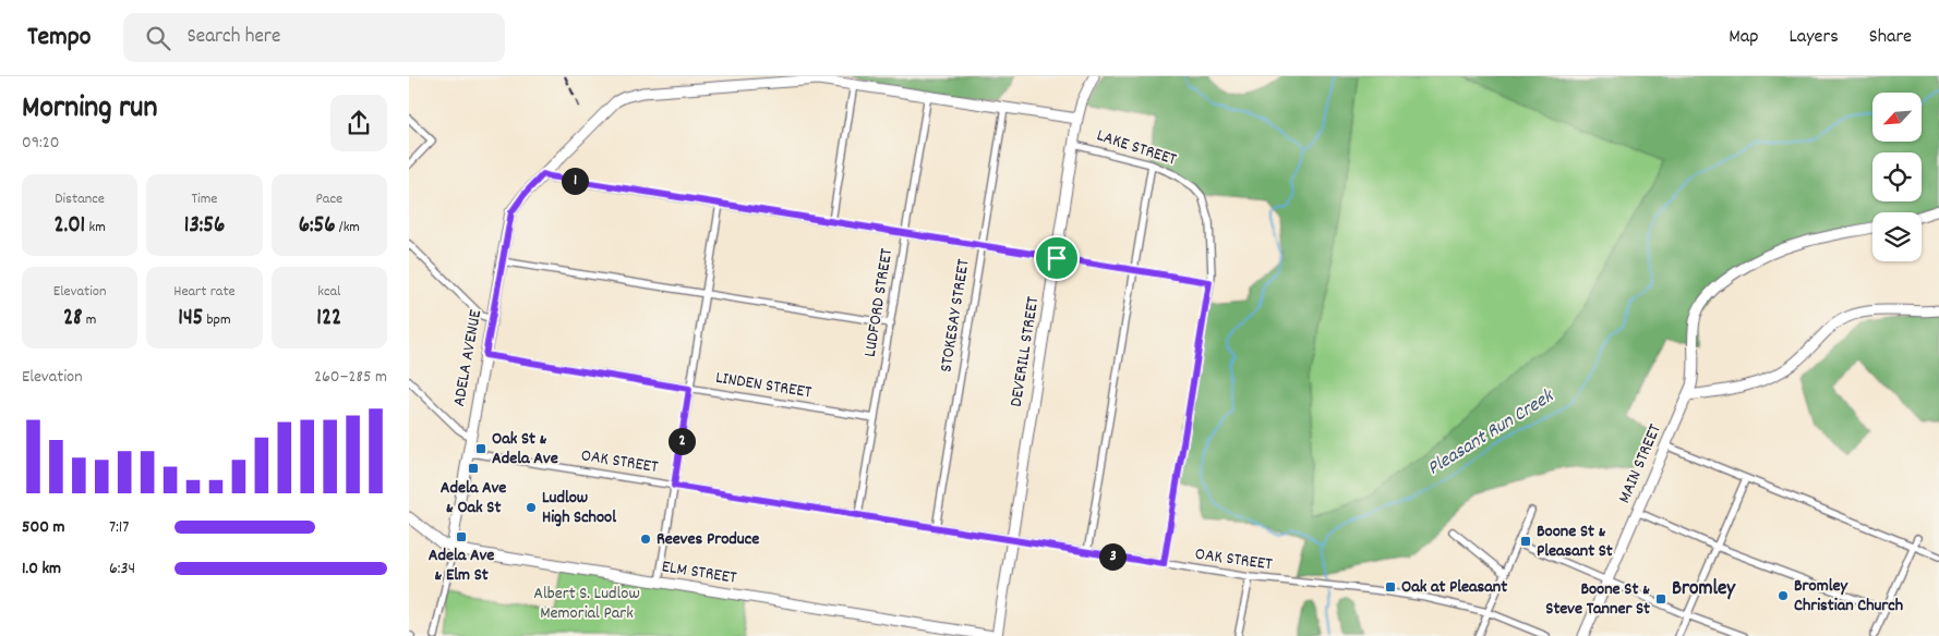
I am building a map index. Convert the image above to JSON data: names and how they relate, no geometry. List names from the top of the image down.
{
  "streets": {
    "street": [
      "LAKE STREET",
      "LUDFORD STREET",
      "STOKESAY STREET",
      "DEVERILL STREET",
      "ADELA AVENUE",
      "LINDEN STREET",
      "OAK STREET",
      "MAIN STREET",
      "ELM STREET"
    ]
  },
  "crossings": [
    ["LAKE STREET", "DEVERILL STREET"],
    ["LAKE STREET", "OAK STREET"],
    ["LUDFORD STREET", "ADELA AVENUE"],
    ["LUDFORD STREET", "LINDEN STREET"],
    ["LUDFORD STREET", "OAK STREET"],
    ["STOKESAY STREET", "ADELA AVENUE"],
    ["STOKESAY STREET", "OAK STREET"],
    ["DEVERILL STREET", "ADELA AVENUE"],
    ["DEVERILL STREET", "OAK STREET"],
    ["DEVERILL STREET", "ELM STREET"],
    ["ADELA AVENUE", "LINDEN STREET"],
    ["ADELA AVENUE", "OAK STREET"],
    ["ADELA AVENUE", "ELM STREET"]
  ],
  "districts": ["Bromley"],
  "water": ["Pleasant Run Creek"],
  "parks": ["Albert S. Ludlow Memorial Park"],
  "places": {
    "transit": [
      "Oak St & Adela Ave",
      "Adela Ave & Oak St",
      "Adela Ave & Elm St",
      "Boone St & Pleasant St",
      "Oak at Pleasant",
      "Boone St & Steve Tanner St"
    ],
    "other": ["Ludlow High School", "Reeves Produce", "Bromley Christian Church"]
  },
  "north": "bottom left",
  "page": {
    "header": "Tempo",
    "search": "Search here",
    "nav": ["Map", "Layers", "Share"],
    "heading": ["Morning run", "09:20"],
    "pins": ["1", "2", "3"],
    "stats": [
      ["Distance", "2.01 km"],
      ["Time", "13:56"],
      ["Pace", "6:56 /km"],
      ["Elevation", "28 m"],
      ["Heart rate", "145 bpm"],
      ["kcal", "122"]
    ],
    "chart": ["Elevation", "260–285 m"],
    "list": [
      {
        "name": "500 m",
        "note": "7:17"
      },
      {
        "name": "1.0 km",
        "note": "6:34"
      }
    ]
  }
}
